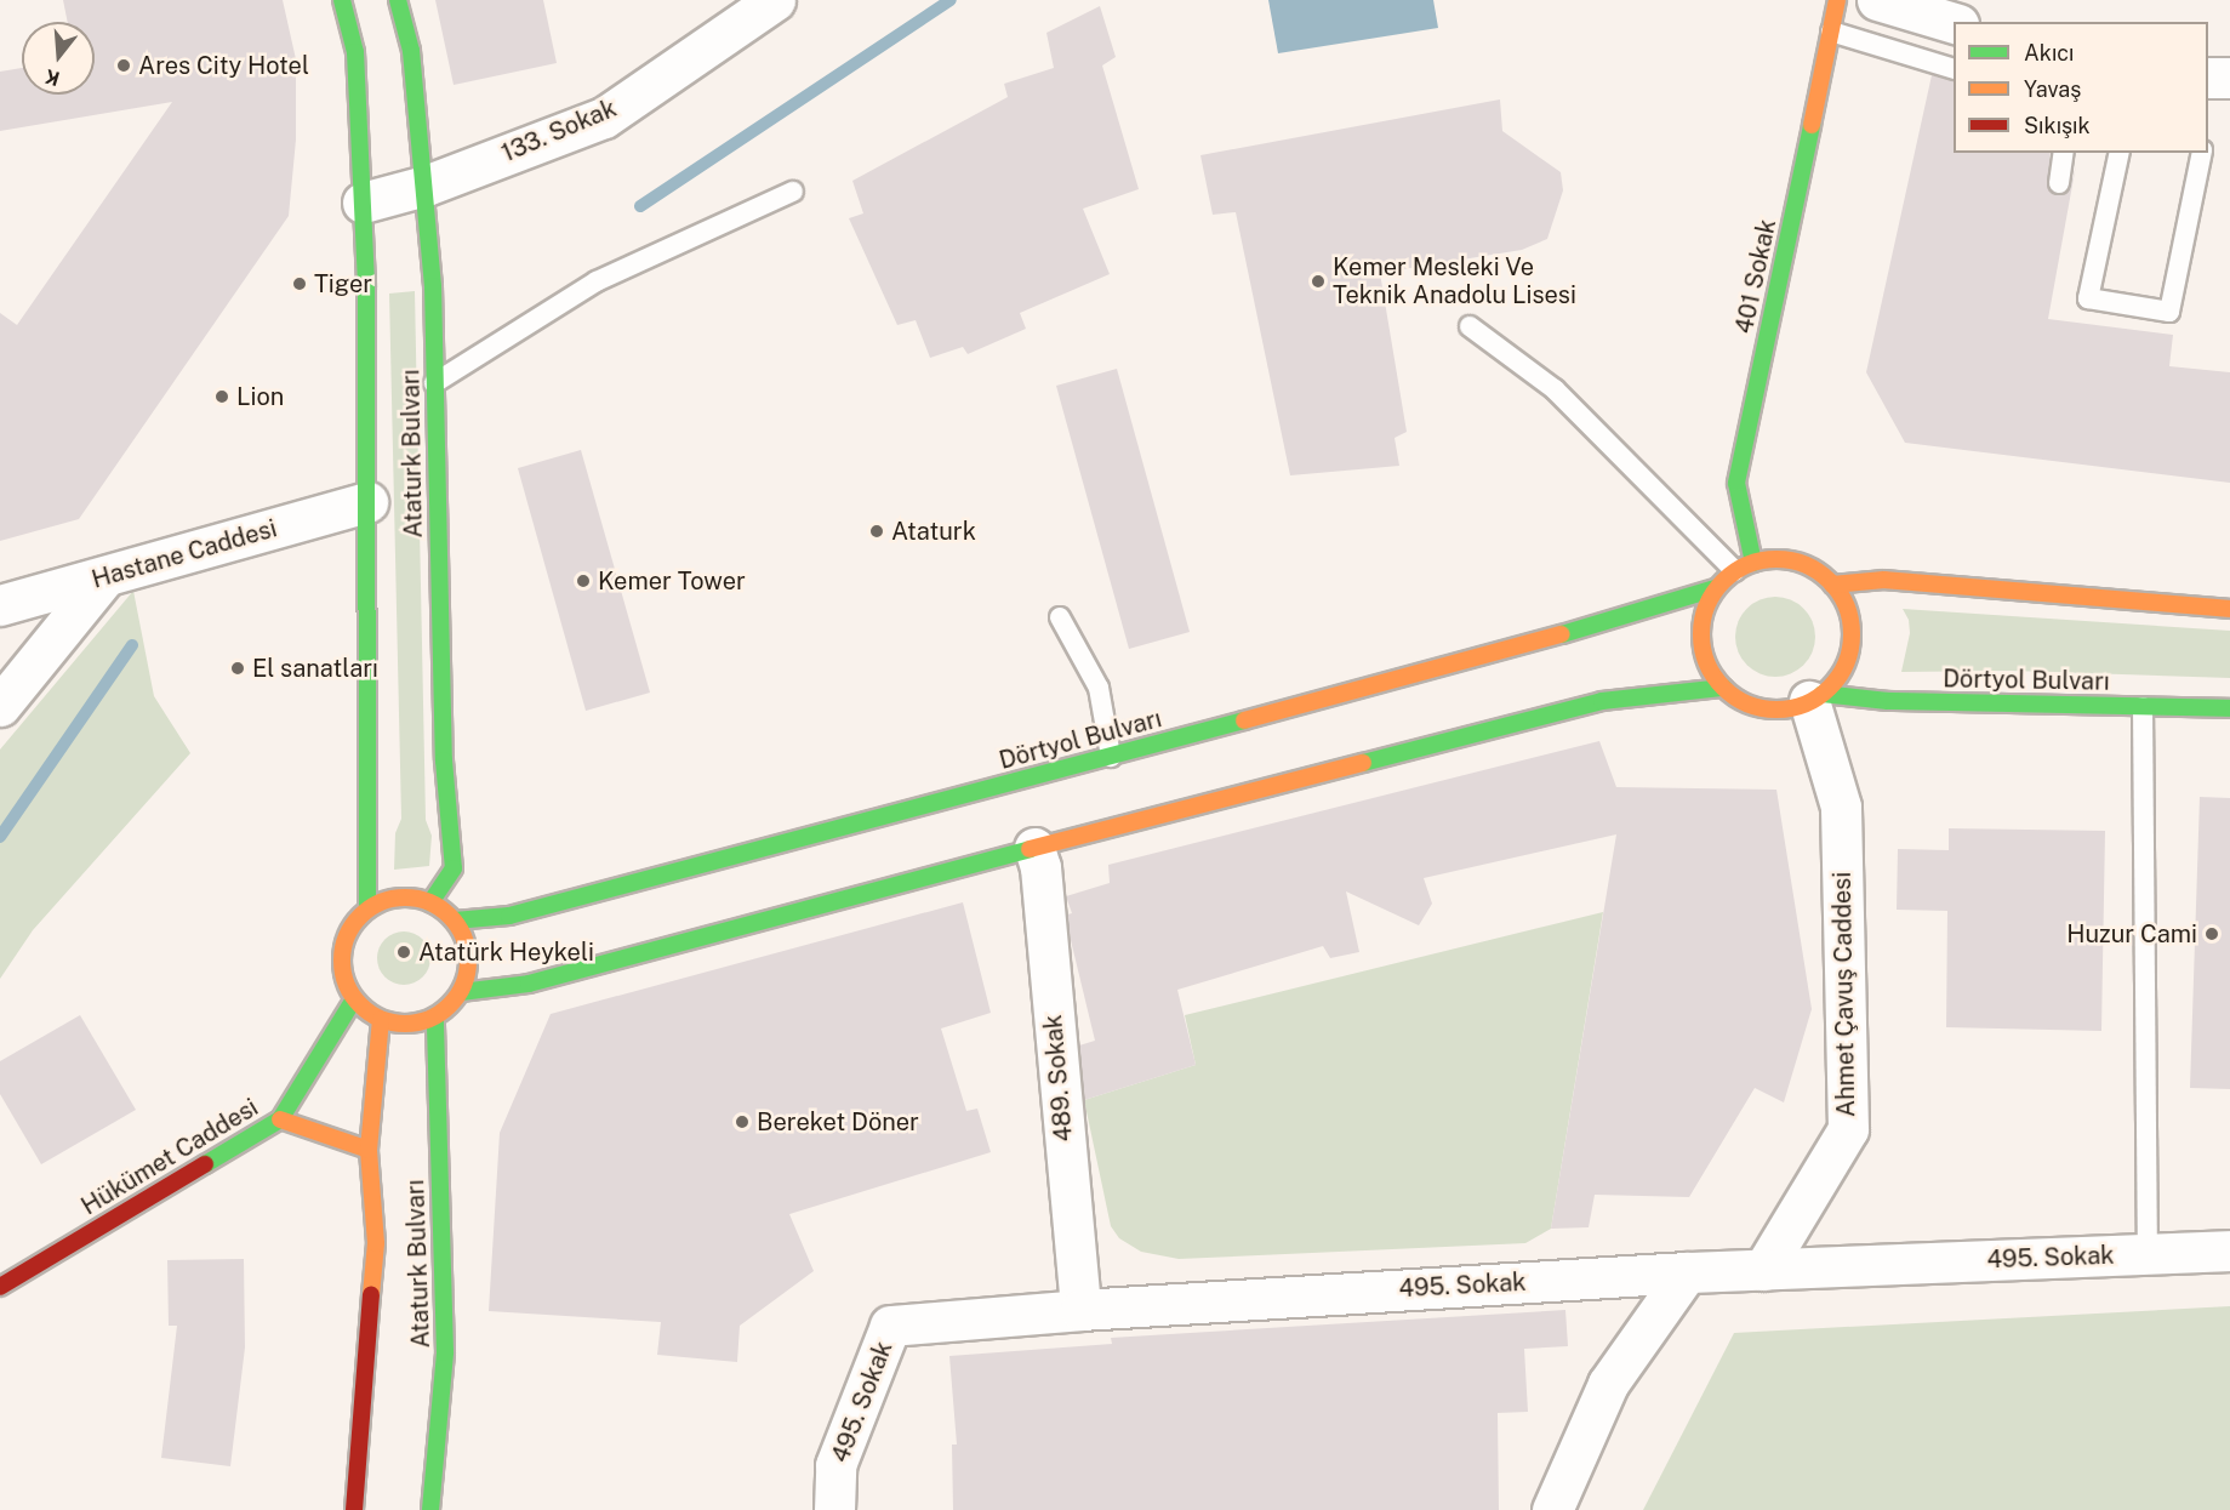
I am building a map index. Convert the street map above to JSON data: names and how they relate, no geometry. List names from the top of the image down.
{
  "streets": {
    "main road": [
      "401 Sokak",
      "Ataturk Bulvarı",
      "Dörtyol Bulvarı",
      "Hükümet Caddesi"
    ],
    "street": [
      "133. Sokak",
      "Hastane Caddesi",
      "Ahmet Çavuş Caddesi",
      "489. Sokak",
      "495. Sokak"
    ]
  },
  "crossings": [
    ["133. Sokak", "Ataturk Bulvarı"],
    ["401 Sokak", "Dörtyol Bulvarı"],
    ["401 Sokak", "Ahmet Çavuş Caddesi"],
    ["Ataturk Bulvarı", "Hastane Caddesi"],
    ["Ataturk Bulvarı", "Dörtyol Bulvarı"],
    ["Ataturk Bulvarı", "Hükümet Caddesi"],
    ["Dörtyol Bulvarı", "Ahmet Çavuş Caddesi"],
    ["Dörtyol Bulvarı", "Hükümet Caddesi"],
    ["Ahmet Çavuş Caddesi", "495. Sokak"],
    ["489. Sokak", "495. Sokak"]
  ],
  "places": [
    "Ares City Hotel",
    "Kemer Mesleki Ve Teknik Anadolu Lisesi",
    "Tiger",
    "Lion",
    "Ataturk",
    "Kemer Tower",
    "El sanatları",
    "Huzur Cami",
    "Atatürk Heykeli",
    "Bereket Döner"
  ],
  "legend": ["Akıcı", "Yavaş", "Sıkışık"],
  "north": "bottom"
}
